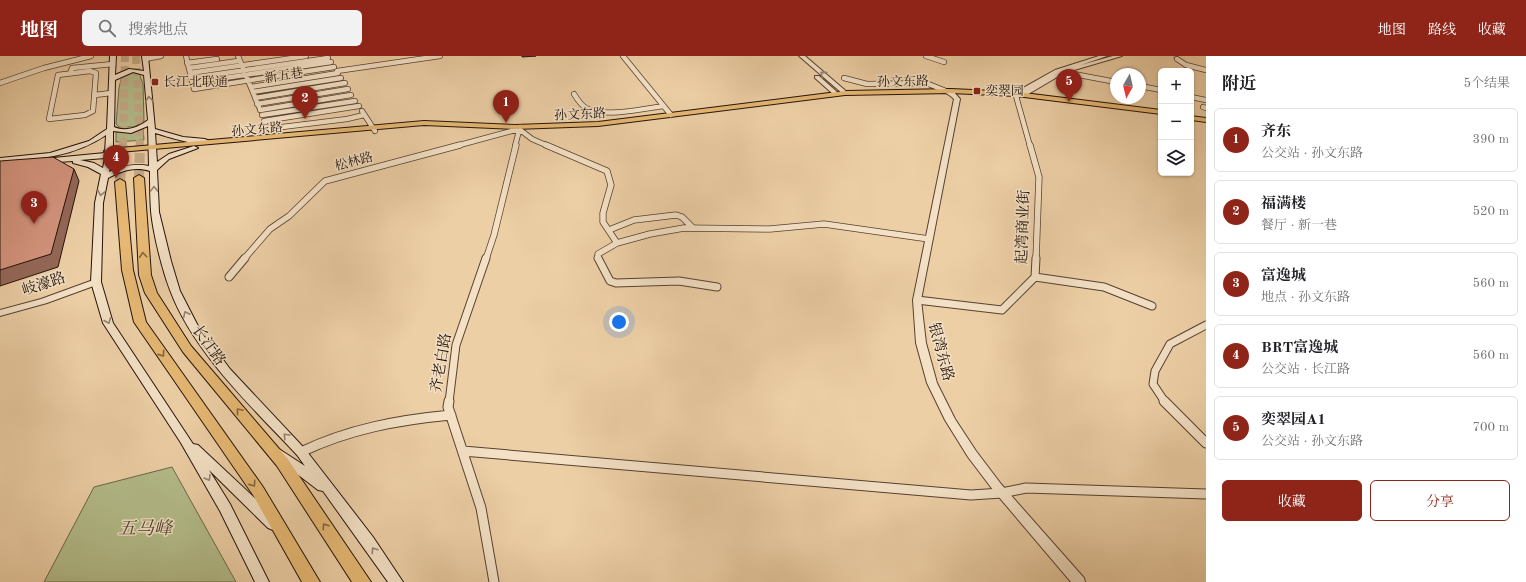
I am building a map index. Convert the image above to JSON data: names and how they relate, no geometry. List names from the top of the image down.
{
  "streets": {
    "highway": ["长江路"],
    "main road": ["孙文东路"],
    "street": [
      "新五巷",
      "松林路",
      "起湾商业街",
      "岐濠路",
      "银湾东路",
      "齐老白路"
    ]
  },
  "crossings": [
    ["孙文东路", "松林路"],
    ["孙文东路", "起湾商业街"],
    ["孙文东路", "长江路"],
    ["孙文东路", "银湾东路"],
    ["孙文东路", "齐老白路"],
    ["松林路", "齐老白路"],
    ["起湾商业街", "银湾东路"]
  ],
  "parks": ["五马峰"],
  "places": {
    "transit": ["长江北联通", "奕翠园"]
  },
  "north": "bottom",
  "page": {
    "header": "地图",
    "search": "搜索地点",
    "nav": ["地图", "路线", "收藏"],
    "heading": ["附近", "5个结果"],
    "map_buttons": ["+", "−"],
    "pins": [
      "5",
      "2",
      "1",
      "4",
      "3"
    ],
    "list": [
      {
        "mark": "1",
        "name": "齐东",
        "note": "公交站 · 孙文东路",
        "value": "390 m"
      },
      {
        "mark": "2",
        "name": "福满楼",
        "note": "餐厅 · 新一巷",
        "value": "520 m"
      },
      {
        "mark": "3",
        "name": "富逸城",
        "note": "地点 · 孙文东路",
        "value": "560 m"
      },
      {
        "mark": "4",
        "name": "BRT富逸城",
        "note": "公交站 · 长江路",
        "value": "560 m"
      },
      {
        "mark": "5",
        "name": "奕翠园A1",
        "note": "公交站 · 孙文东路",
        "value": "700 m"
      }
    ],
    "buttons": ["收藏", "分享"]
  }
}
